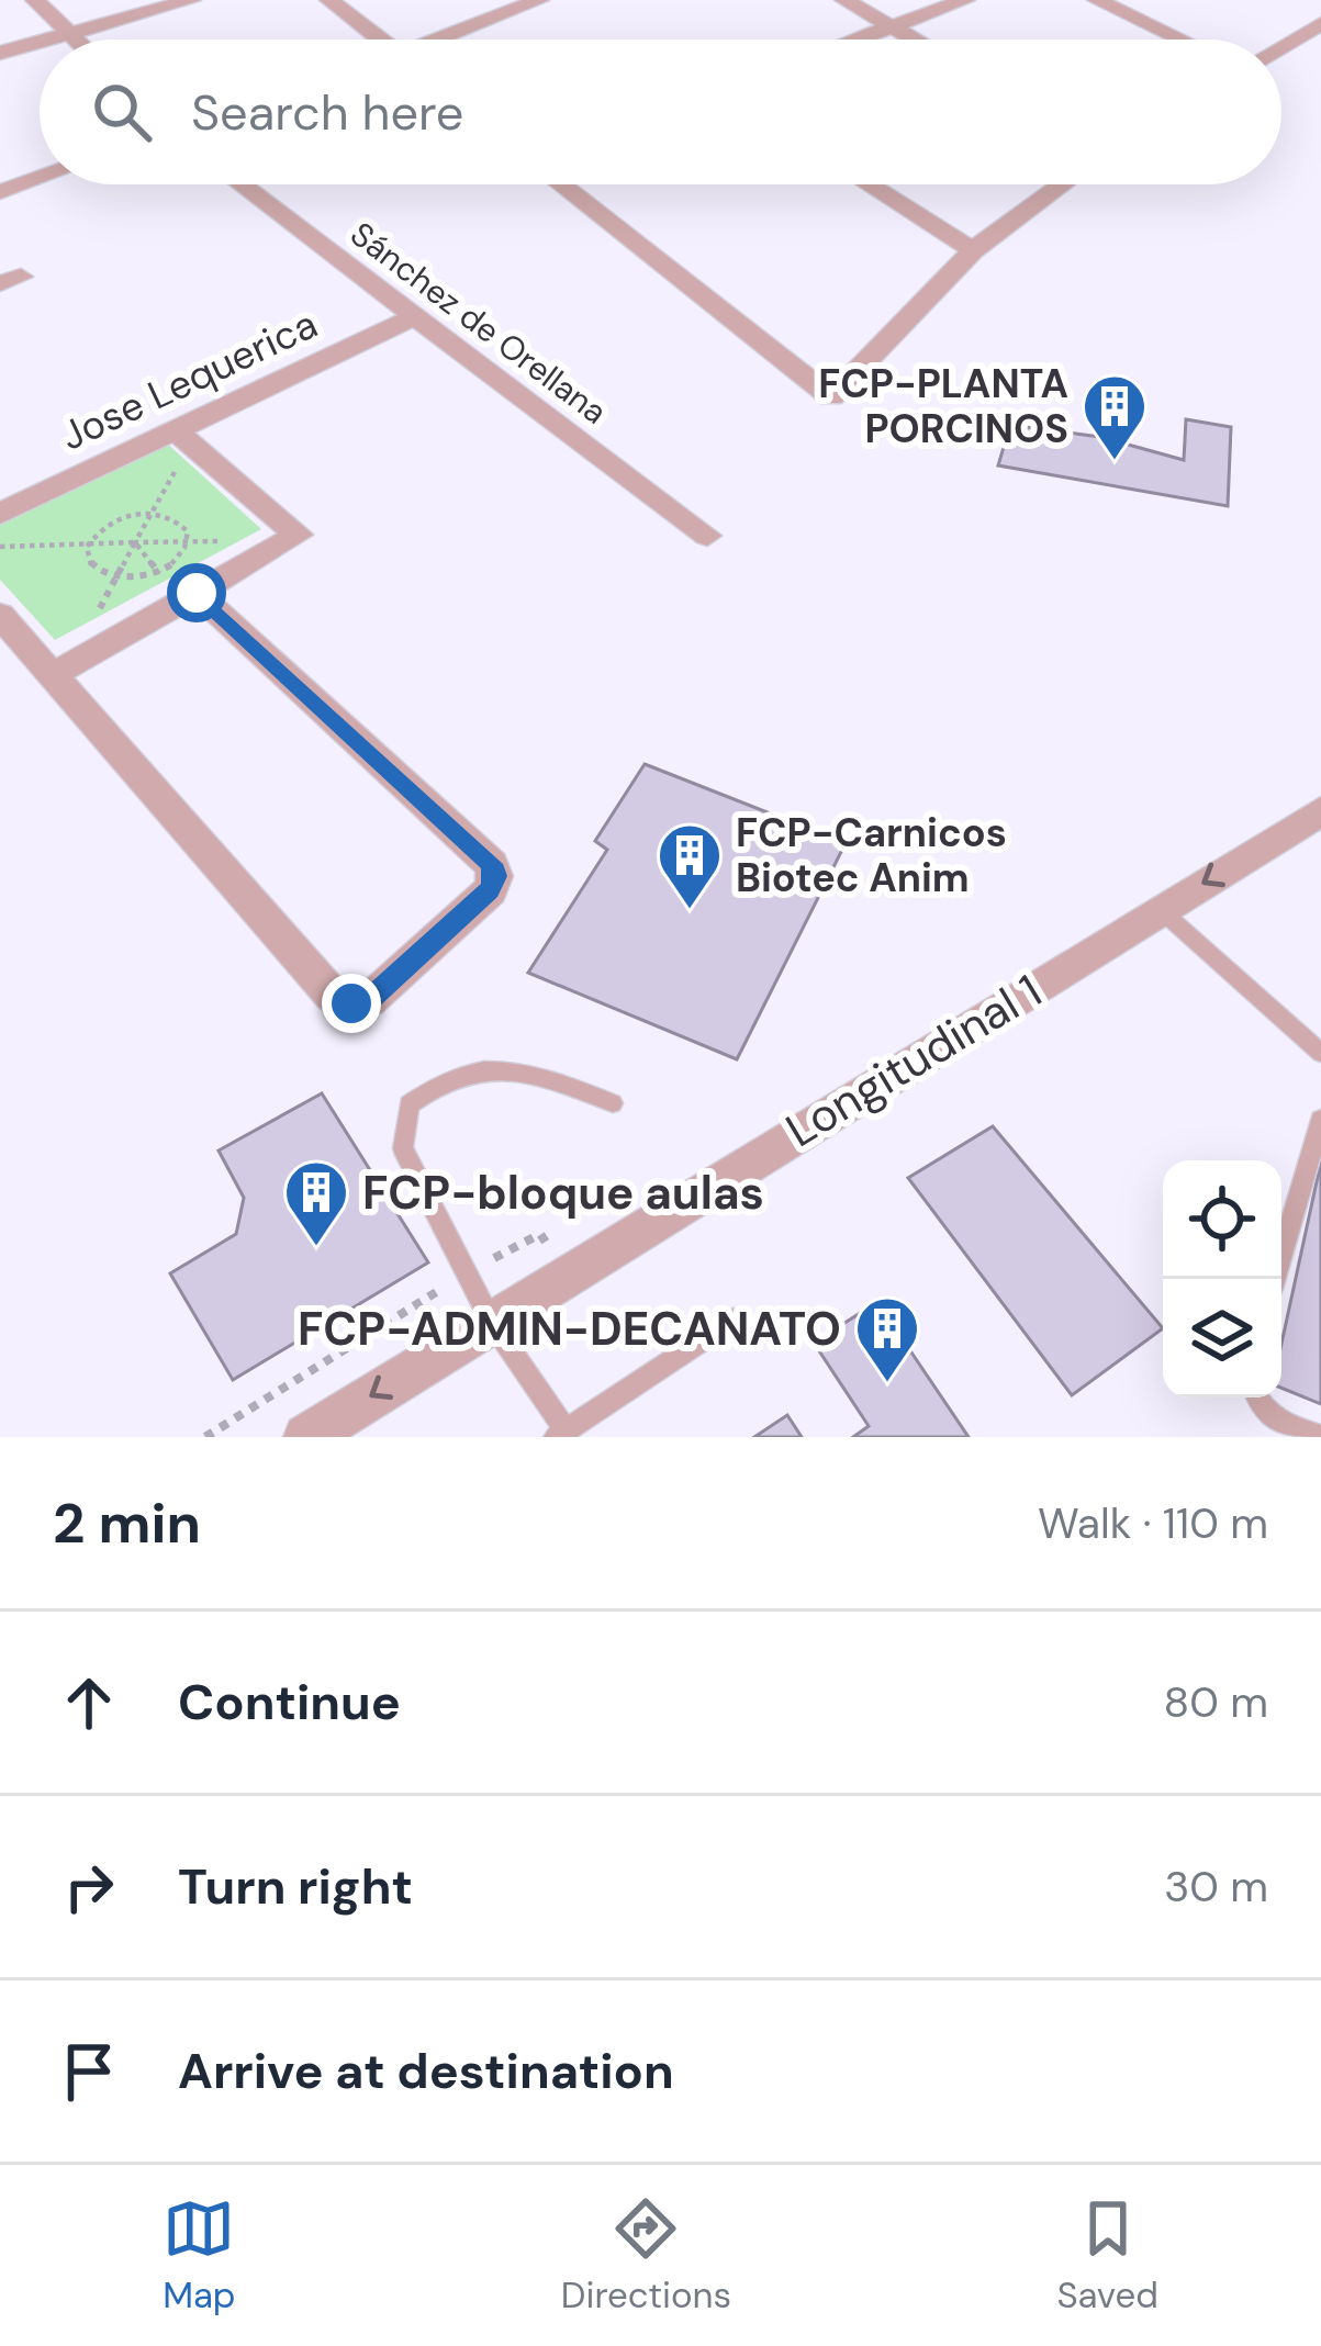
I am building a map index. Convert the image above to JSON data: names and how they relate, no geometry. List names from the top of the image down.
{
  "streets": {
    "street": ["Sánchez de Orellana", "Jose Lequerica", "Longitudinal 1"]
  },
  "crossings": [
    ["Sánchez de Orellana", "Jose Lequerica"]
  ],
  "places": {
    "building": [
      "FCP-PLANTA PORCINOS",
      "FCP-Carnicos Biotec Anim",
      "FCP-bloque aulas",
      "FCP-ADMIN-DECANATO"
    ]
  },
  "page": {
    "search": "Search here",
    "heading": ["2 min", "Walk · 110 m"],
    "list": [
      ["Continue", "80 m"],
      ["Turn right", "30 m"],
      "Arrive at destination"
    ],
    "nav": ["Map", "Directions", "Saved"]
  }
}
